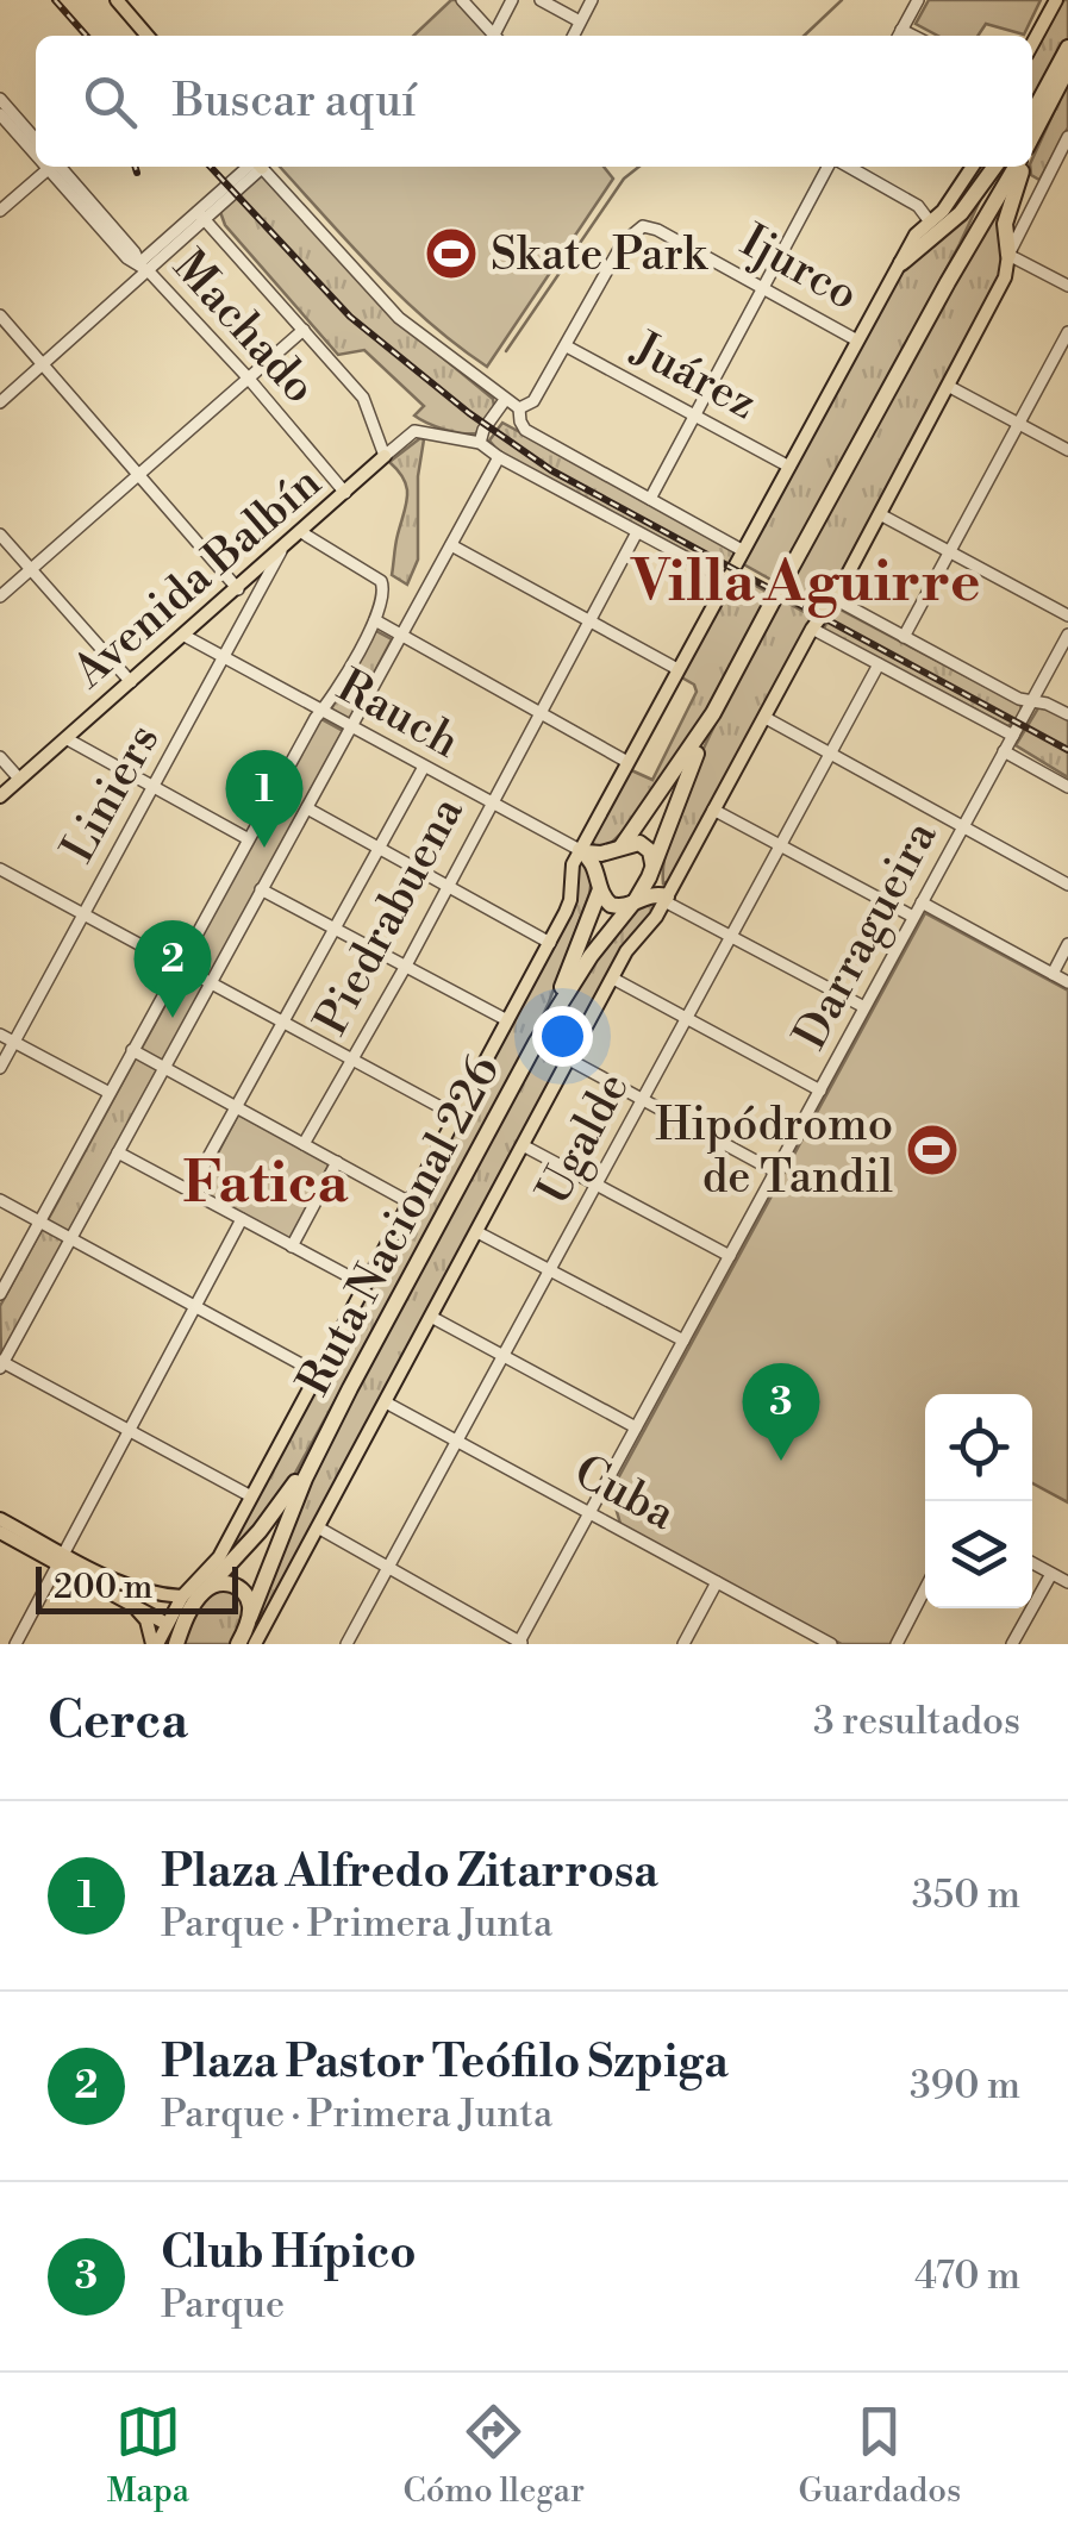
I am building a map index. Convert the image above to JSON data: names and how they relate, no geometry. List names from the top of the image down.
{
  "streets": {
    "highway": ["Ruta Nacional 226"],
    "main road": ["Avenida Balbín"],
    "street": [
      "Ijurco",
      "Machado",
      "Juárez",
      "Rauch",
      "Liniers",
      "Piedrabuena",
      "Darragueira",
      "Ugalde",
      "Cuba"
    ]
  },
  "crossings": [
    ["Ijurco", "Juárez"],
    ["Machado", "Avenida Balbín"],
    ["Avenida Balbín", "Rauch"],
    ["Avenida Balbín", "Liniers"],
    ["Rauch", "Liniers"],
    ["Rauch", "Piedrabuena"],
    ["Darragueira", "Cuba"],
    ["Ugalde", "Cuba"]
  ],
  "districts": ["Villa Aguirre", "Fatica"],
  "places": {
    "sports": ["Skate Park", "Hipódromo de Tandil"]
  },
  "scale_bar": "200 m",
  "page": {
    "search": "Buscar aquí",
    "pins": ["1", "2", "3"],
    "scale": "200 m",
    "heading": ["Cerca", "3 resultados"],
    "list": [
      {
        "mark": "1",
        "name": "Plaza Alfredo Zitarrosa",
        "note": "Parque · Primera Junta",
        "value": "350 m"
      },
      {
        "mark": "2",
        "name": "Plaza Pastor Teófilo Szpiga",
        "note": "Parque · Primera Junta",
        "value": "390 m"
      },
      {
        "mark": "3",
        "name": "Club Hípico",
        "note": "Parque",
        "value": "470 m"
      }
    ],
    "nav": ["Mapa", "Cómo llegar", "Guardados"]
  }
}
